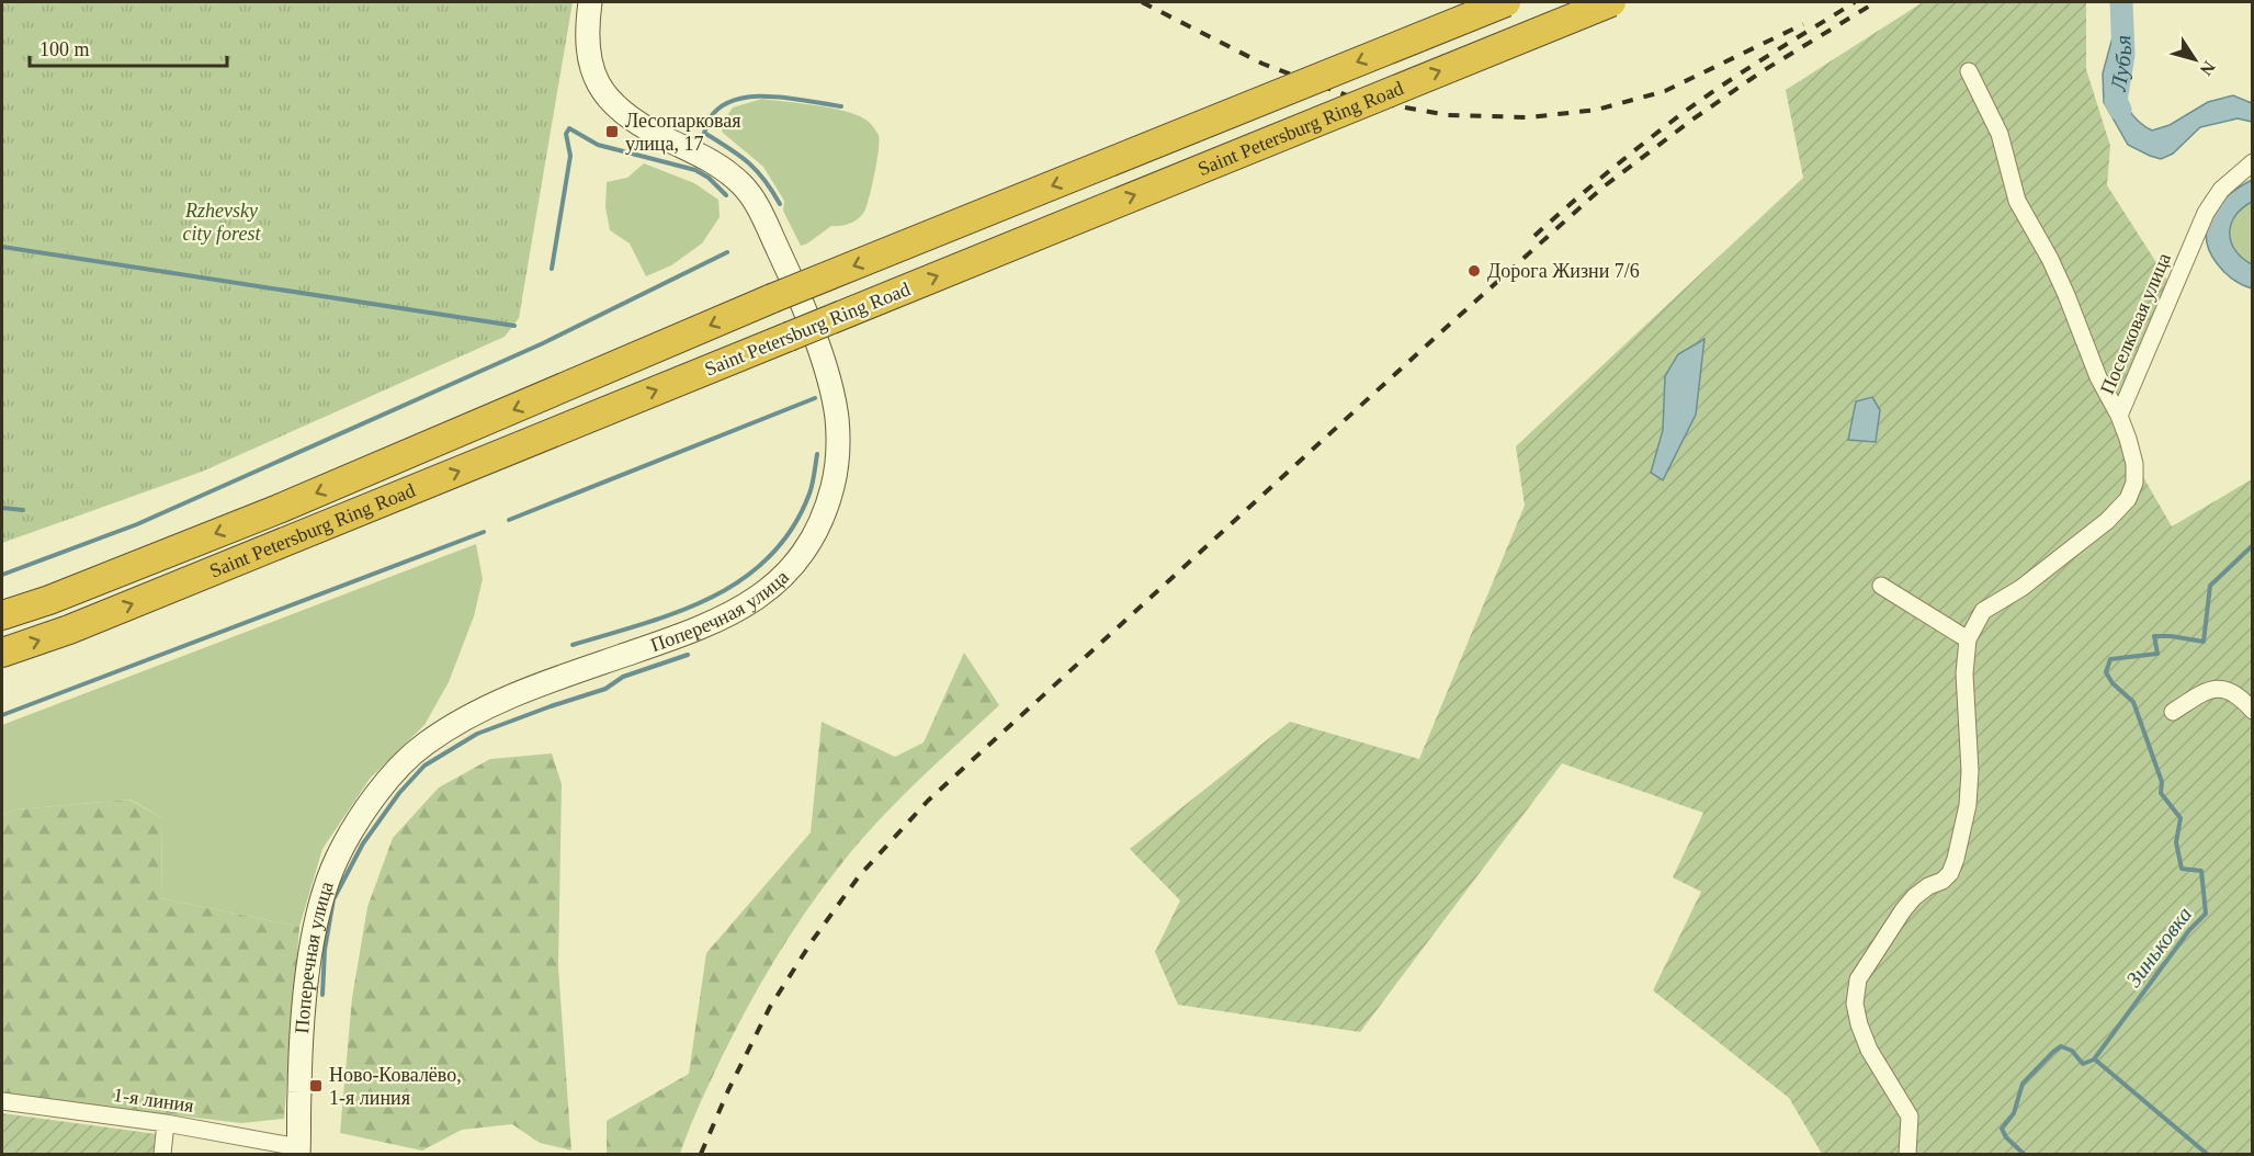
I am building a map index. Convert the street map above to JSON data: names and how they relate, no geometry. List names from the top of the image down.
{
  "streets": {
    "highway": ["Saint Petersburg Ring Road"],
    "street": ["Поселковая улица", "Поперечная улица", "1-я линия"]
  },
  "crossings": [
    ["Поперечная улица", "1-я линия"]
  ],
  "water": ["Лубья", "Зиньковка"],
  "parks": ["Rzhevsky city forest"],
  "places": {
    "transit": ["Лесопарковая улица, 17", "Ново-Ковалёво, 1-я линия"],
    "other": ["Дорога Жизни 7/6"]
  },
  "scale_bar": "100 m",
  "north": "bottom right"
}
